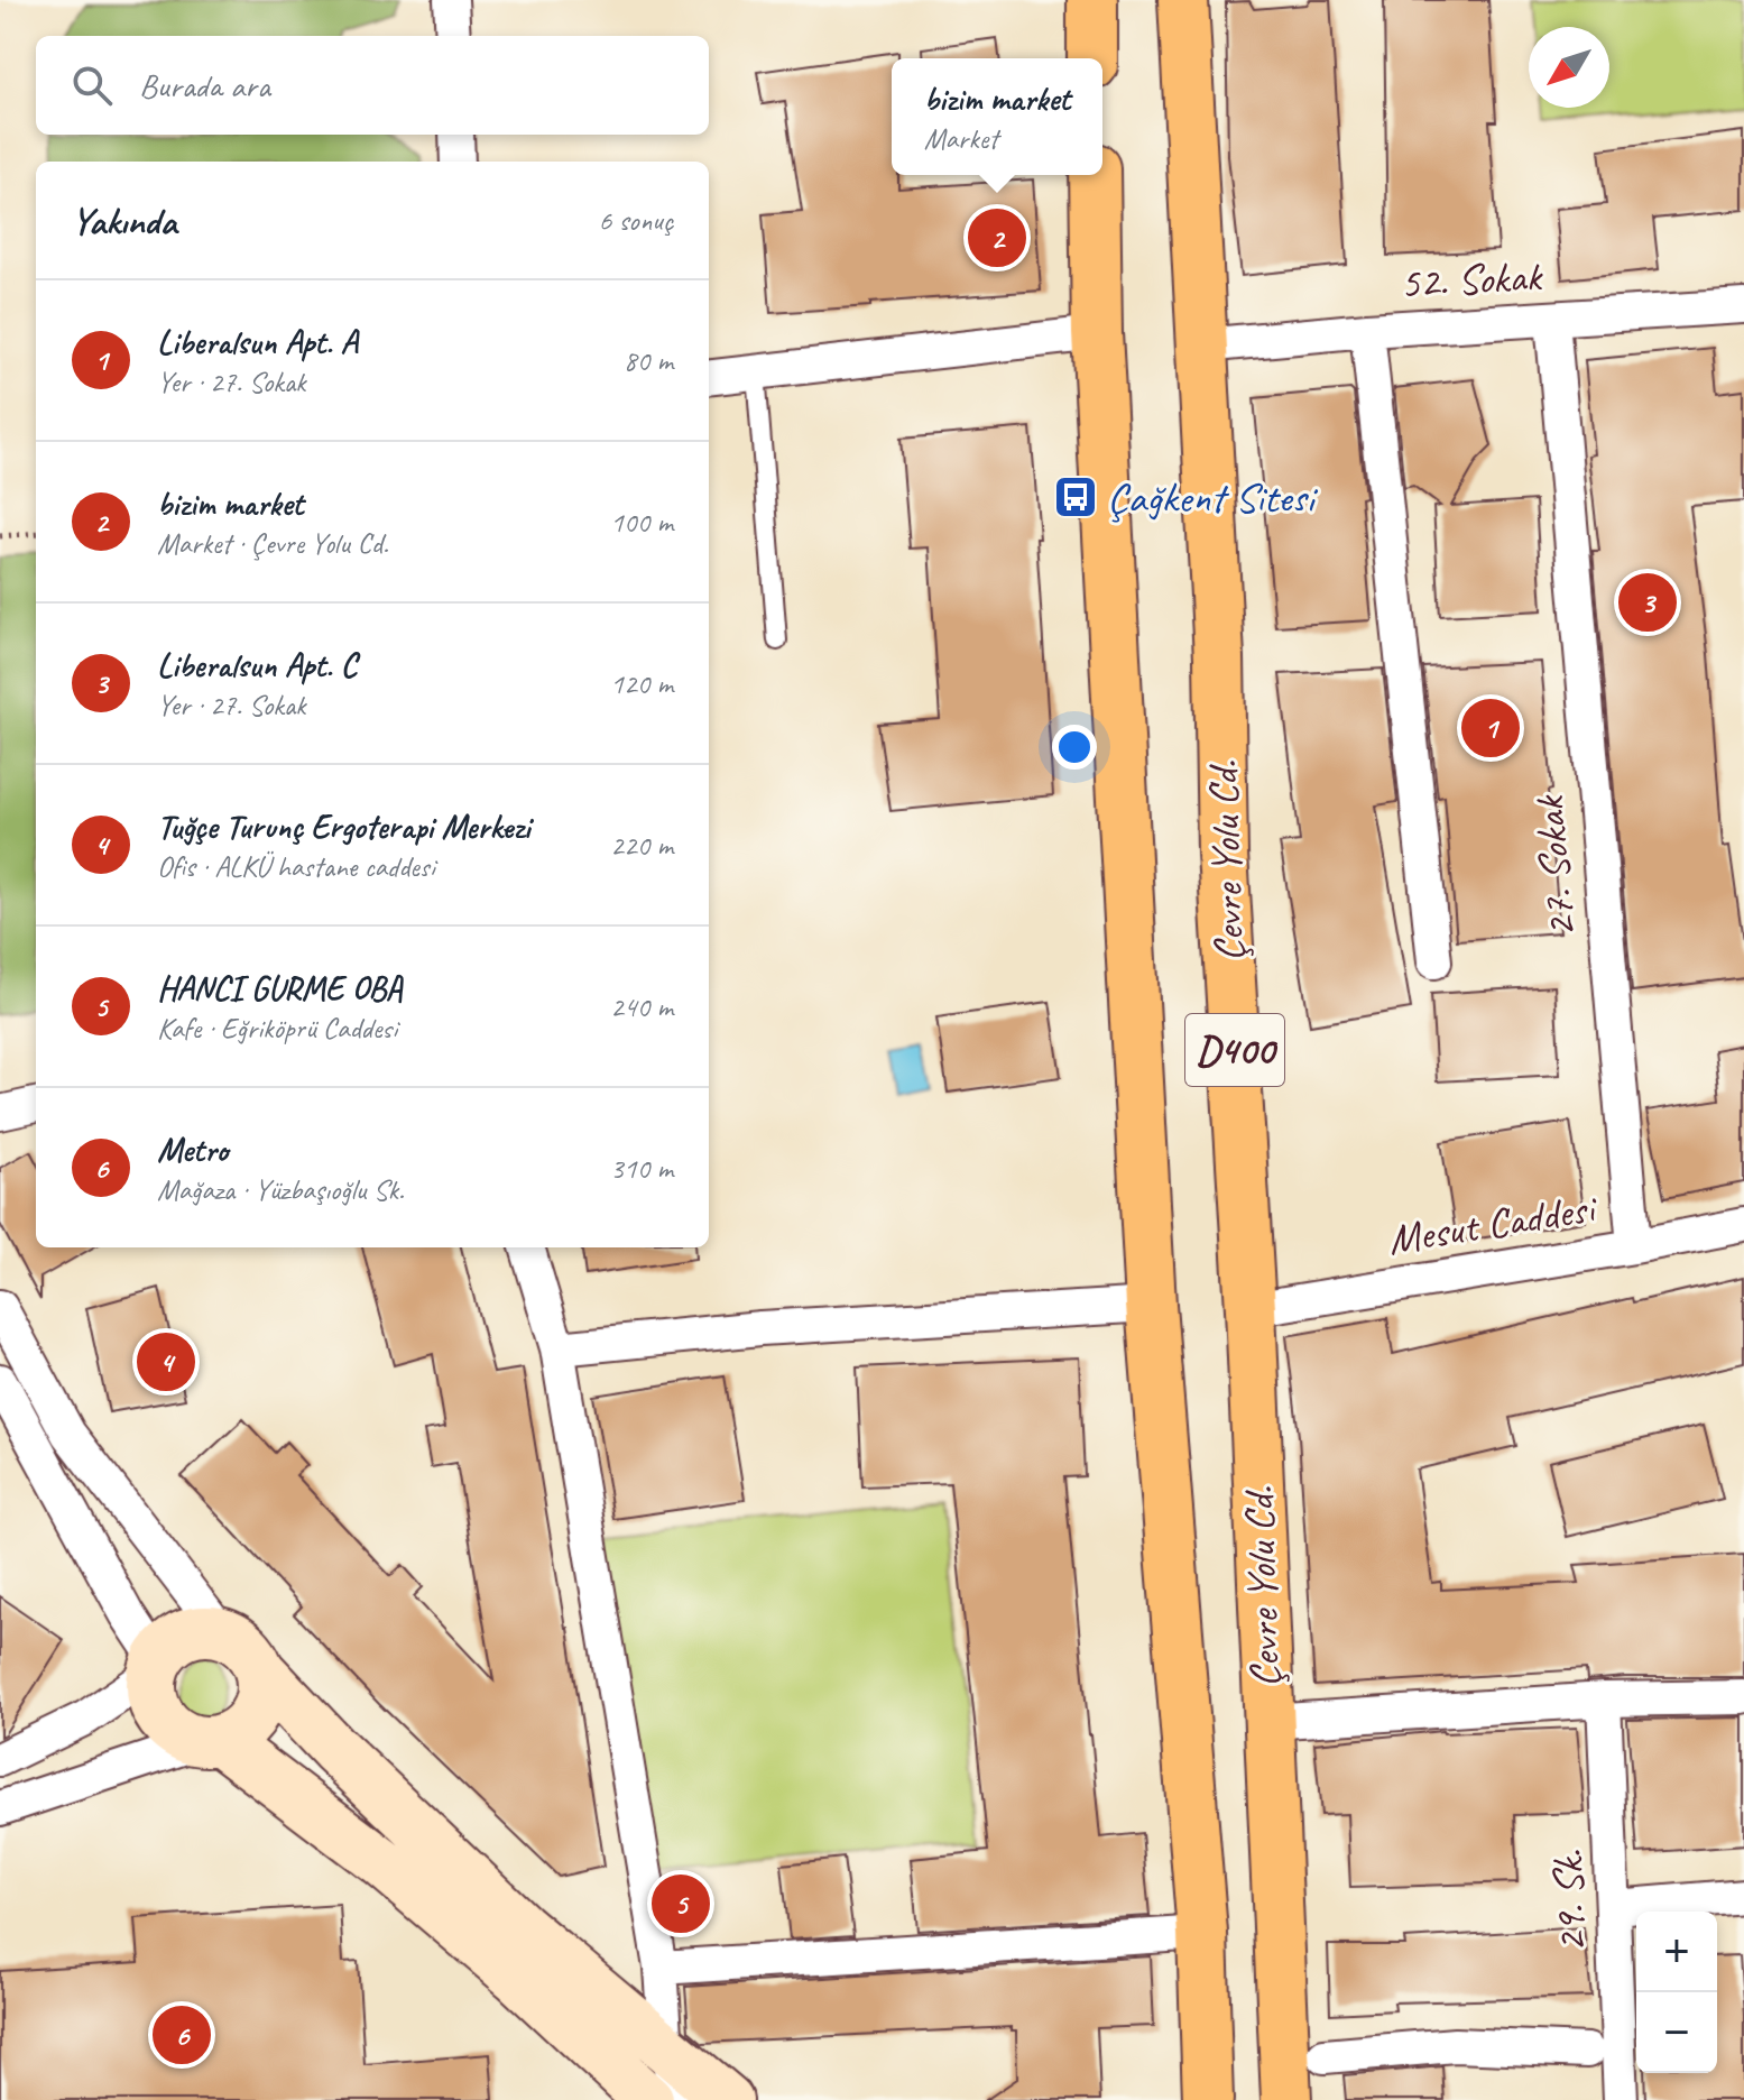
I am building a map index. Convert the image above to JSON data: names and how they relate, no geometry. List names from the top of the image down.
{
  "streets": {
    "highway": ["Çevre Yolu Cd.", "D400"],
    "street": [
      "52. Sokak",
      "27. Sokak",
      "Mesut Caddesi",
      "29. Sk."
    ]
  },
  "crossings": [
    ["52. Sokak", "Çevre Yolu Cd."],
    ["52. Sokak", "27. Sokak"],
    ["Çevre Yolu Cd.", "Mesut Caddesi"],
    ["27. Sokak", "Mesut Caddesi"]
  ],
  "places": {
    "bus stop": ["Çağkent Sitesi"]
  },
  "north": "bottom left",
  "page": {
    "search": "Burada ara",
    "popup": ["bizim market", "Market"],
    "heading": ["Yakında", "6 sonuç"],
    "pins": [
      "2",
      "3",
      "1",
      "4",
      "5",
      "6"
    ],
    "list": [
      {
        "mark": "1",
        "name": "Liberalsun Apt. A",
        "note": "Yer · 27. Sokak",
        "value": "80 m"
      },
      {
        "mark": "2",
        "name": "bizim market",
        "note": "Market · Çevre Yolu Cd.",
        "value": "100 m"
      },
      {
        "mark": "3",
        "name": "Liberalsun Apt. C",
        "note": "Yer · 27. Sokak",
        "value": "120 m"
      },
      {
        "mark": "4",
        "name": "Tuğçe Turunç Ergoterapi Merkezi",
        "note": "Ofis · ALKÜ hastane caddesi",
        "value": "220 m"
      },
      {
        "mark": "5",
        "name": "HANCI GURME OBA",
        "note": "Kafe · Eğriköprü Caddesi",
        "value": "240 m"
      },
      {
        "mark": "6",
        "name": "Metro",
        "note": "Mağaza · Yüzbaşıoğlu Sk.",
        "value": "310 m"
      }
    ],
    "map_buttons": ["+", "−"]
  }
}
